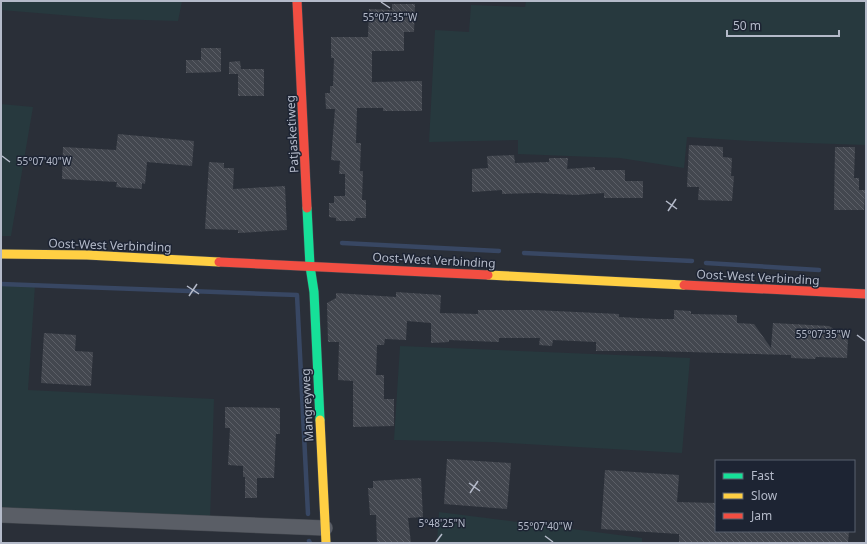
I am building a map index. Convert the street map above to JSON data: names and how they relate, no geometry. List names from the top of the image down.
{
  "streets": {
    "main road": ["Patjasketiweg", "Oost-West Verbinding", "Mangreyweg"]
  },
  "crossings": [
    ["Patjasketiweg", "Oost-West Verbinding"],
    ["Patjasketiweg", "Mangreyweg"],
    ["Oost-West Verbinding", "Mangreyweg"]
  ],
  "legend": ["Fast", "Slow", "Jam"],
  "scale_bar": "50 m",
  "coordinates": ["55°07'35\"W", "55°07'40\"W", "5°48'25\"N"]
}
